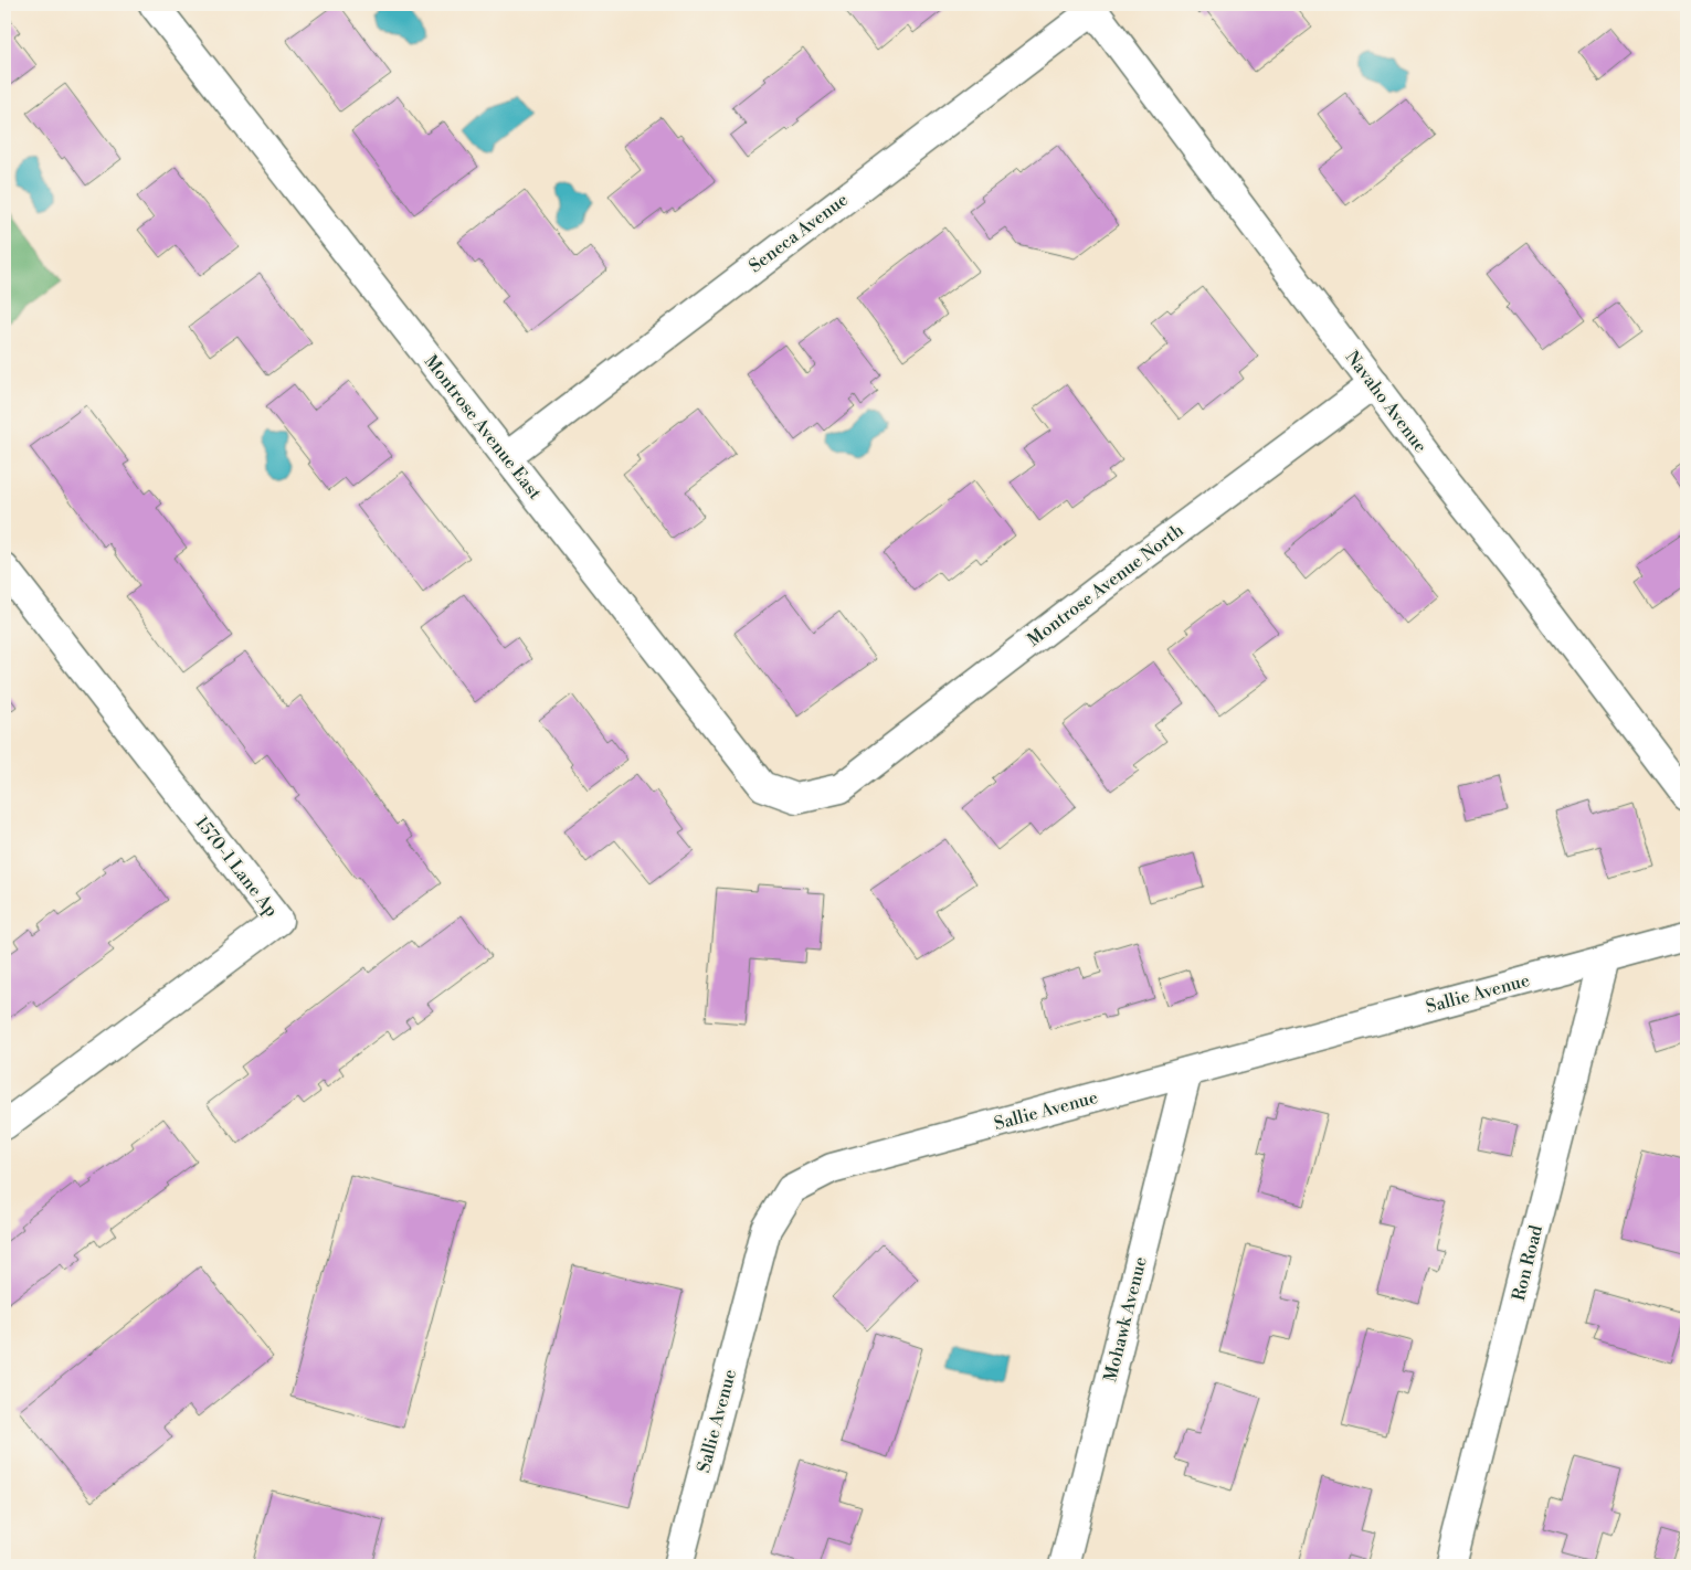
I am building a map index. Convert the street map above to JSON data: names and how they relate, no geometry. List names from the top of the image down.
{
  "streets": {
    "street": [
      "Seneca Avenue",
      "Navaho Avenue",
      "Montrose Avenue East",
      "Montrose Avenue North",
      "1570-1 Lane Ap",
      "Sallie Avenue",
      "Ron Road",
      "Mohawk Avenue"
    ]
  },
  "crossings": [
    ["Seneca Avenue", "Navaho Avenue"],
    ["Seneca Avenue", "Montrose Avenue East"],
    ["Navaho Avenue", "Montrose Avenue North"],
    ["Montrose Avenue East", "Montrose Avenue North"],
    ["Sallie Avenue", "Ron Road"],
    ["Sallie Avenue", "Mohawk Avenue"]
  ]
}
